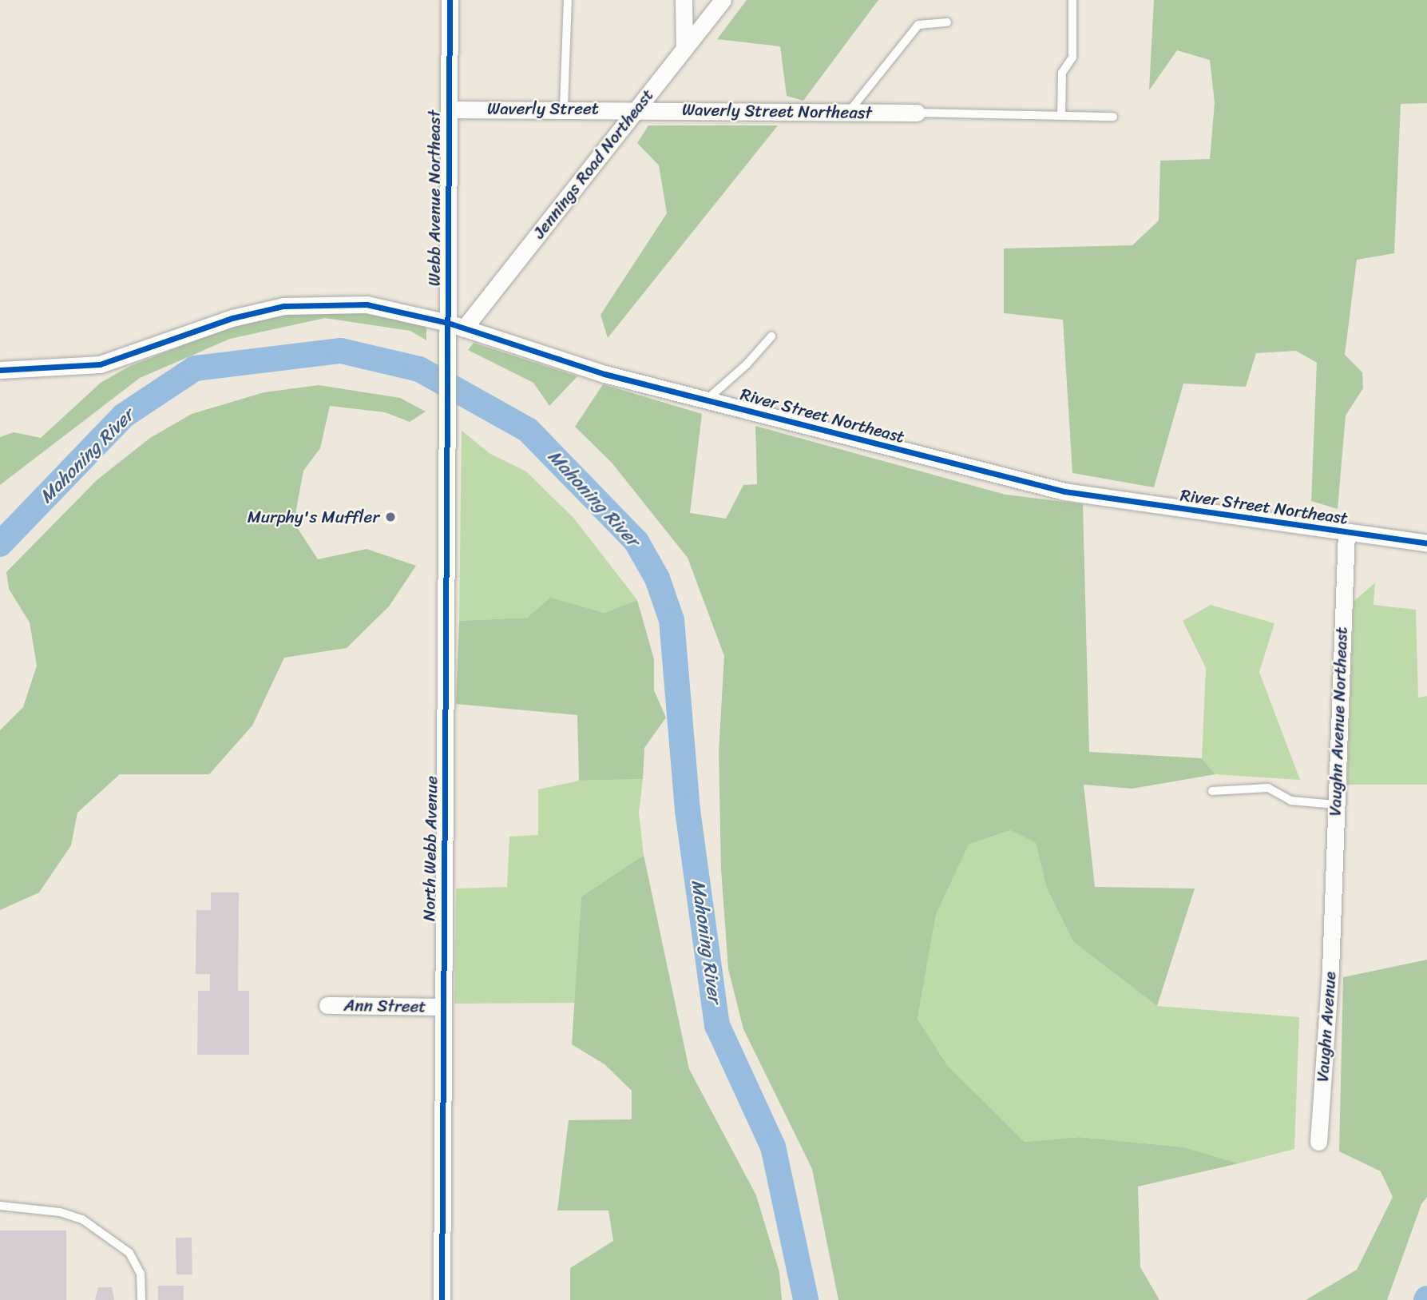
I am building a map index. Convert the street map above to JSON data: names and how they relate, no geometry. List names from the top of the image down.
{
  "streets": {
    "street": [
      "Waverly Street",
      "Waverly Street Northeast",
      "Jennings Road Northeast",
      "Webb Avenue Northeast",
      "River Street Northeast",
      "Vaughn Avenue Northeast",
      "North Webb Avenue",
      "Ann Street",
      "Vaughn Avenue"
    ]
  },
  "crossings": [
    ["Waverly Street", "Waverly Street Northeast"],
    ["Waverly Street", "Jennings Road Northeast"],
    ["Waverly Street", "Webb Avenue Northeast"],
    ["Waverly Street Northeast", "Jennings Road Northeast"],
    ["Jennings Road Northeast", "River Street Northeast"],
    ["Webb Avenue Northeast", "River Street Northeast"],
    ["Webb Avenue Northeast", "North Webb Avenue"],
    ["River Street Northeast", "Vaughn Avenue Northeast"],
    ["Vaughn Avenue Northeast", "Vaughn Avenue"],
    ["North Webb Avenue", "Ann Street"]
  ],
  "water": ["Mahoning River"],
  "places": ["Murphy's Muffler"]
}
